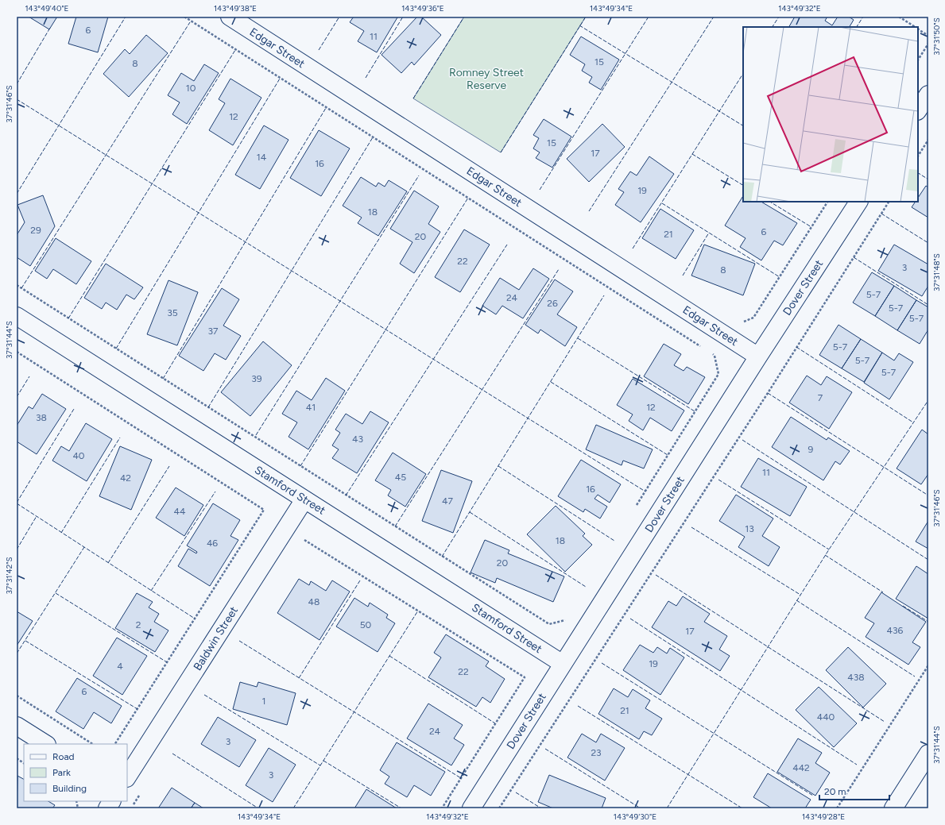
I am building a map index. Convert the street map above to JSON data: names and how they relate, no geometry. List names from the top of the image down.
{
  "streets": {
    "street": [
      "Edgar Street",
      "Dover Street",
      "Stamford Street",
      "Baldwin Street"
    ]
  },
  "crossings": [
    ["Edgar Street", "Dover Street"],
    ["Dover Street", "Stamford Street"],
    ["Stamford Street", "Baldwin Street"]
  ],
  "parks": ["Romney Street Reserve"],
  "house_numbers": [
    "6",
    "11",
    "15",
    "8",
    "10",
    "12",
    "15",
    "17",
    "14",
    "16",
    "19",
    "18",
    "29",
    "6",
    "21",
    "20",
    "22",
    "3",
    "8",
    "5-7",
    "24",
    "26",
    "5-7",
    "35",
    "5-7",
    "37",
    "5-7",
    "5-7",
    "5-7",
    "39",
    "7",
    "41",
    "12",
    "38",
    "43",
    "9",
    "40",
    "11",
    "45",
    "42",
    "16",
    "47",
    "44",
    "13",
    "18",
    "46",
    "20",
    "48",
    "2",
    "50",
    "436",
    "17",
    "19",
    "4",
    "22",
    "438",
    "6",
    "1",
    "21",
    "440",
    "24",
    "3",
    "23",
    "442",
    "3"
  ],
  "legend": ["Road", "Park", "Building"],
  "scale_bar": "20 m",
  "coordinates": [
    "143°49'40\"E",
    "143°49'38\"E",
    "143°49'36\"E",
    "143°49'34\"E",
    "143°49'32\"E",
    "37°31'50\"S",
    "37°31'46\"S",
    "37°31'48\"S",
    "37°31'44\"S",
    "37°31'42\"S",
    "143°49'30\"E",
    "143°49'28\"E"
  ]
}
